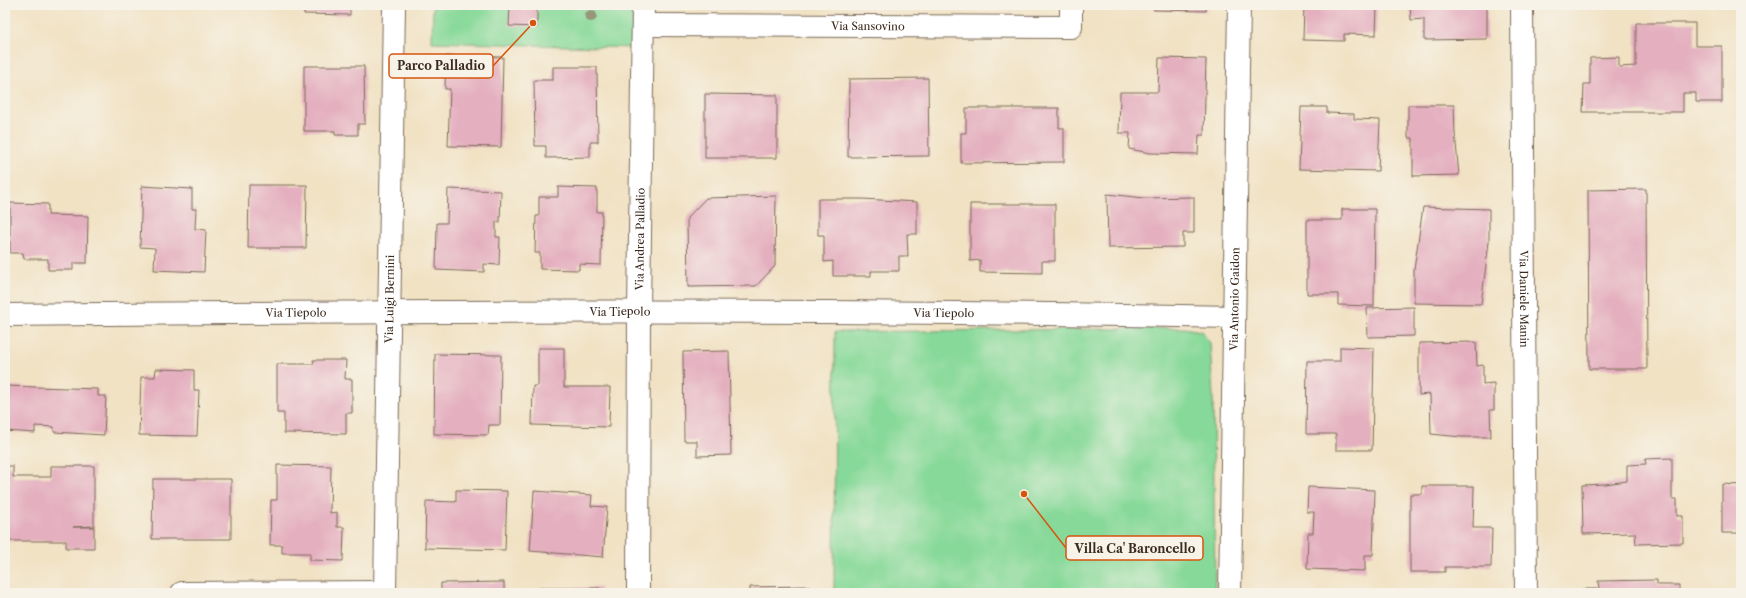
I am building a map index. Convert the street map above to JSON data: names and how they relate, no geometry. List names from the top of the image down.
{
  "streets": {
    "street": [
      "Via Sansovino",
      "Via Andrea Palladio",
      "Via Luigi Bernini",
      "Via Antonio Gaidon",
      "Via Daniele Manin",
      "Via Tiepolo"
    ]
  },
  "crossings": [
    ["Via Sansovino", "Via Andrea Palladio"],
    ["Via Andrea Palladio", "Via Tiepolo"],
    ["Via Luigi Bernini", "Via Tiepolo"],
    ["Via Antonio Gaidon", "Via Tiepolo"]
  ],
  "places": ["Parco Palladio", "Villa Ca' Baroncello"]
}
